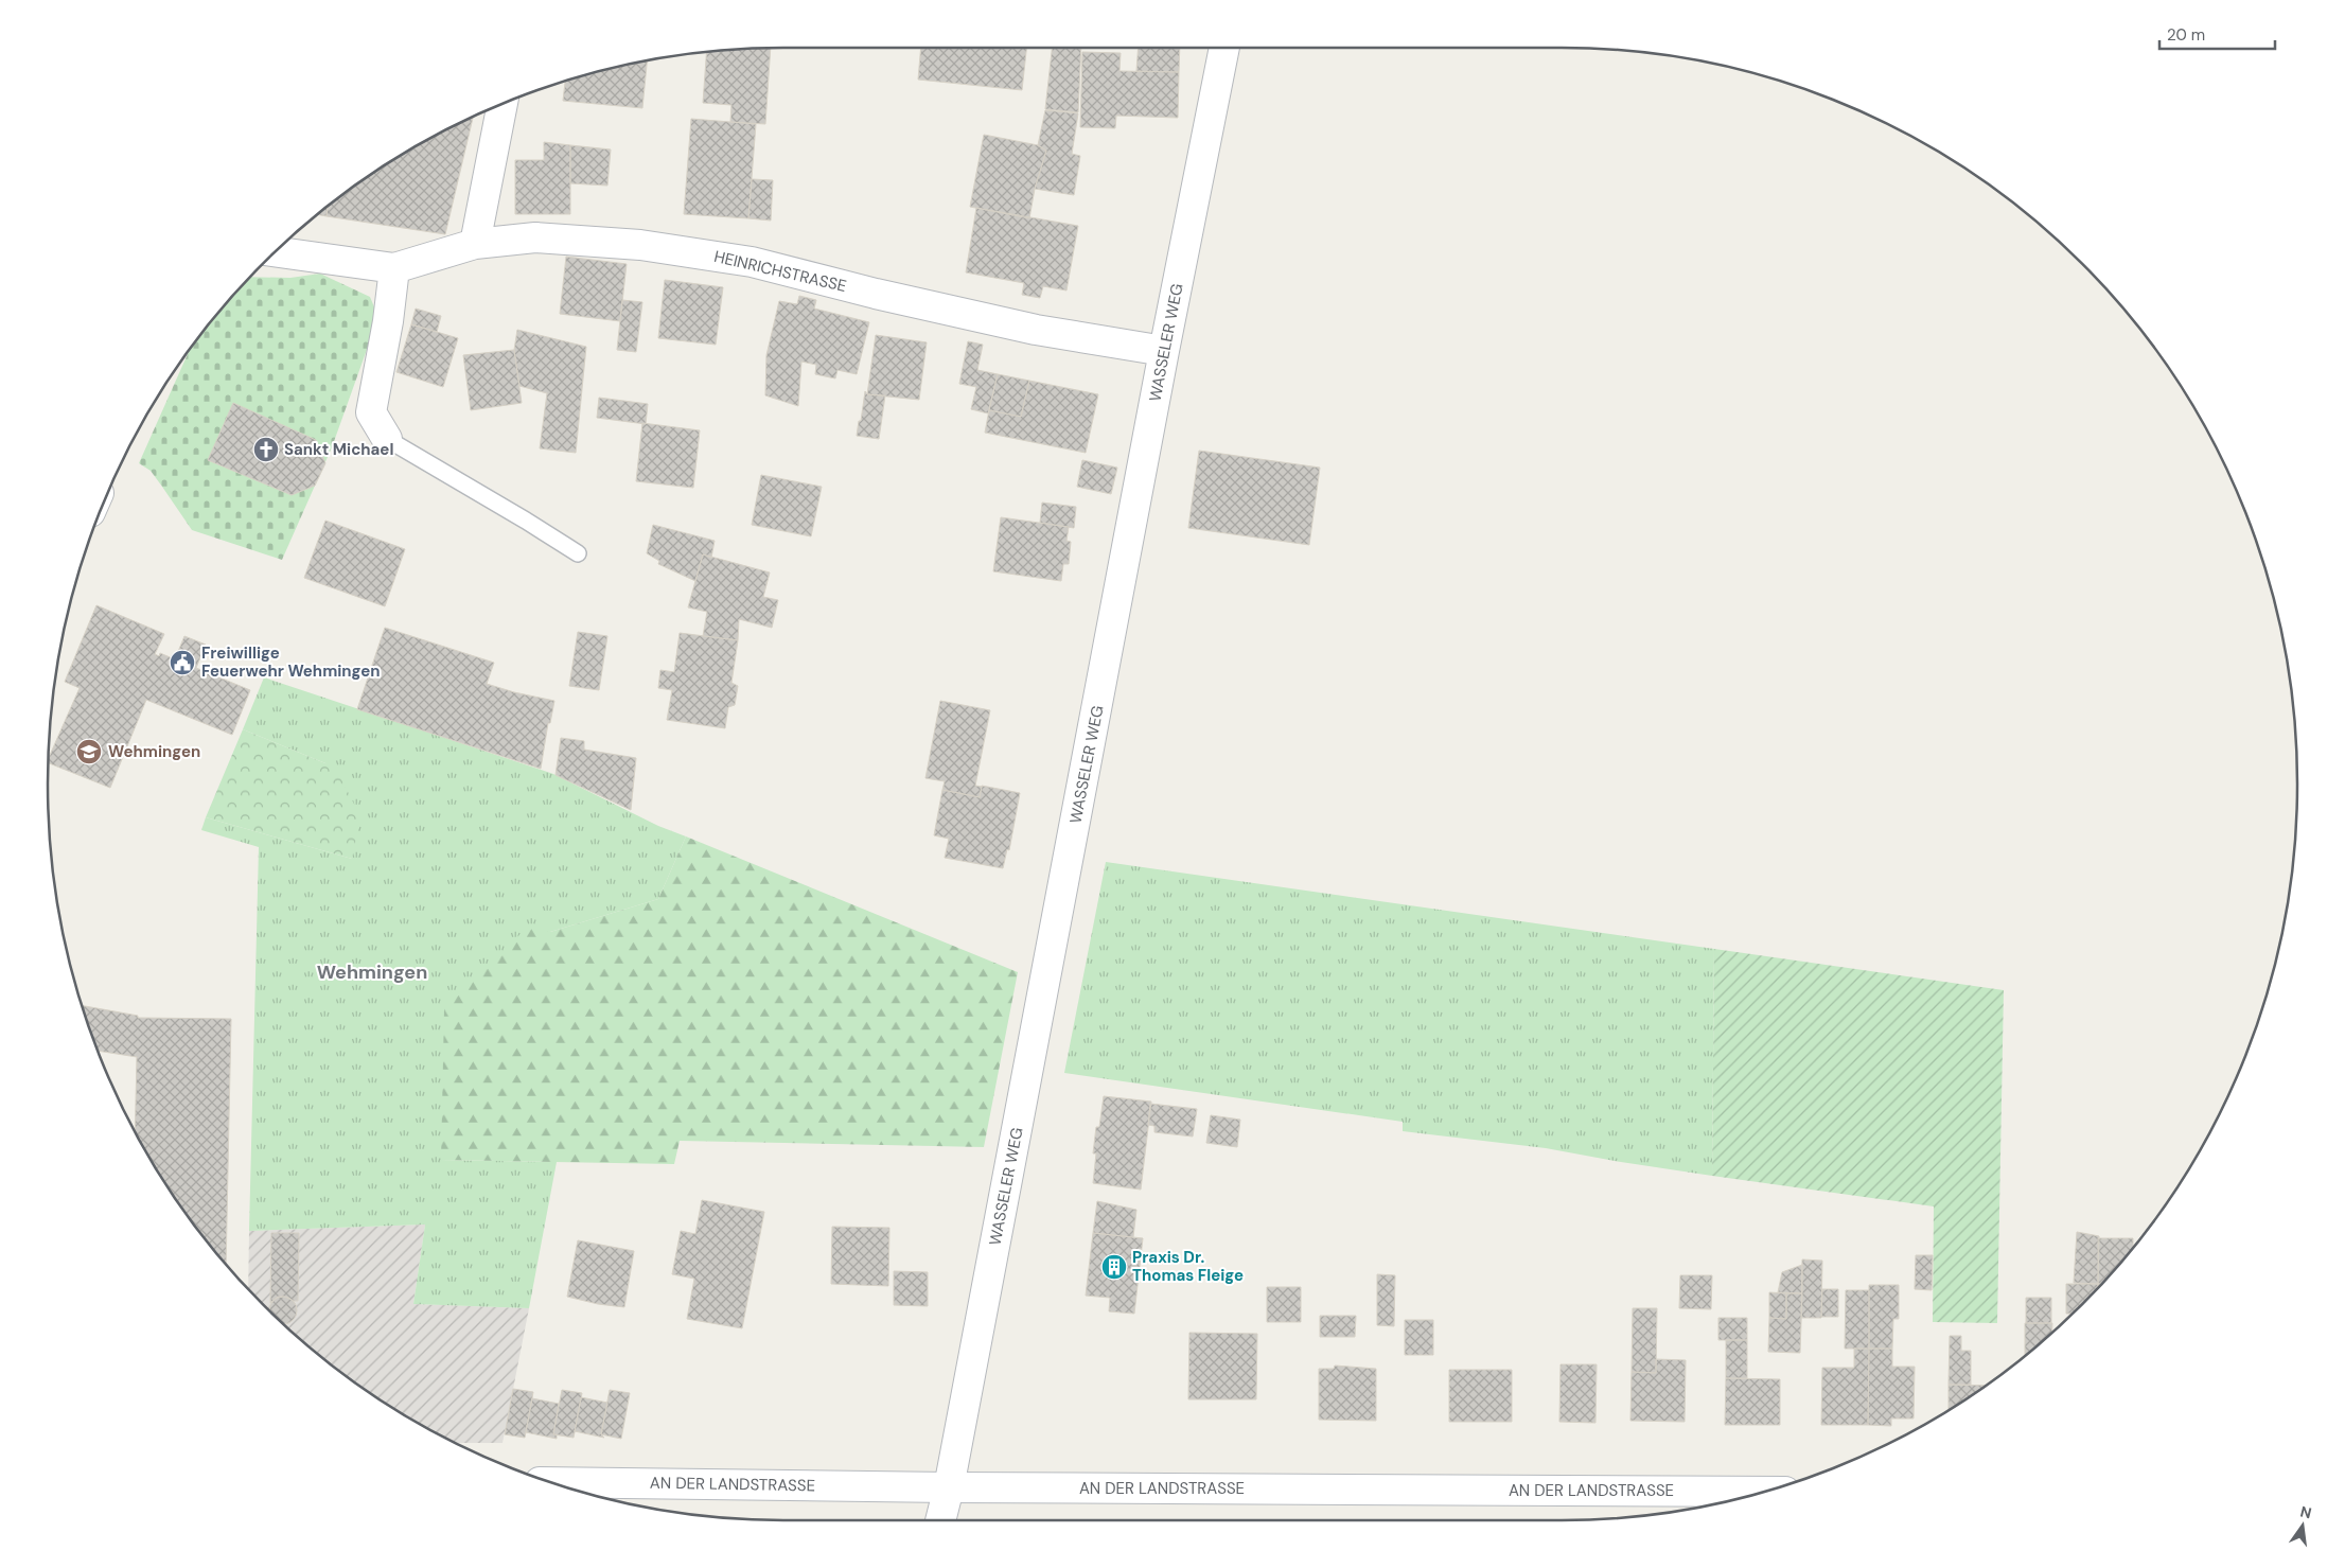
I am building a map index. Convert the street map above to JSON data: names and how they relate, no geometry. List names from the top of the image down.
{
  "streets": {
    "street": ["HEINRICHSTRASSE", "WASSELER WEG", "AN DER LANDSTRASSE"]
  },
  "crossings": [
    ["HEINRICHSTRASSE", "WASSELER WEG"],
    ["WASSELER WEG", "AN DER LANDSTRASSE"]
  ],
  "districts": ["Wehmingen"],
  "places": {
    "church": ["Sankt Michael"],
    "public building": ["Freiwillige Feuerwehr Wehmingen"],
    "school or university": ["Wehmingen"],
    "building": ["Praxis Dr. Thomas Fleige"]
  },
  "scale_bar": "20 m",
  "north": "top"
}
